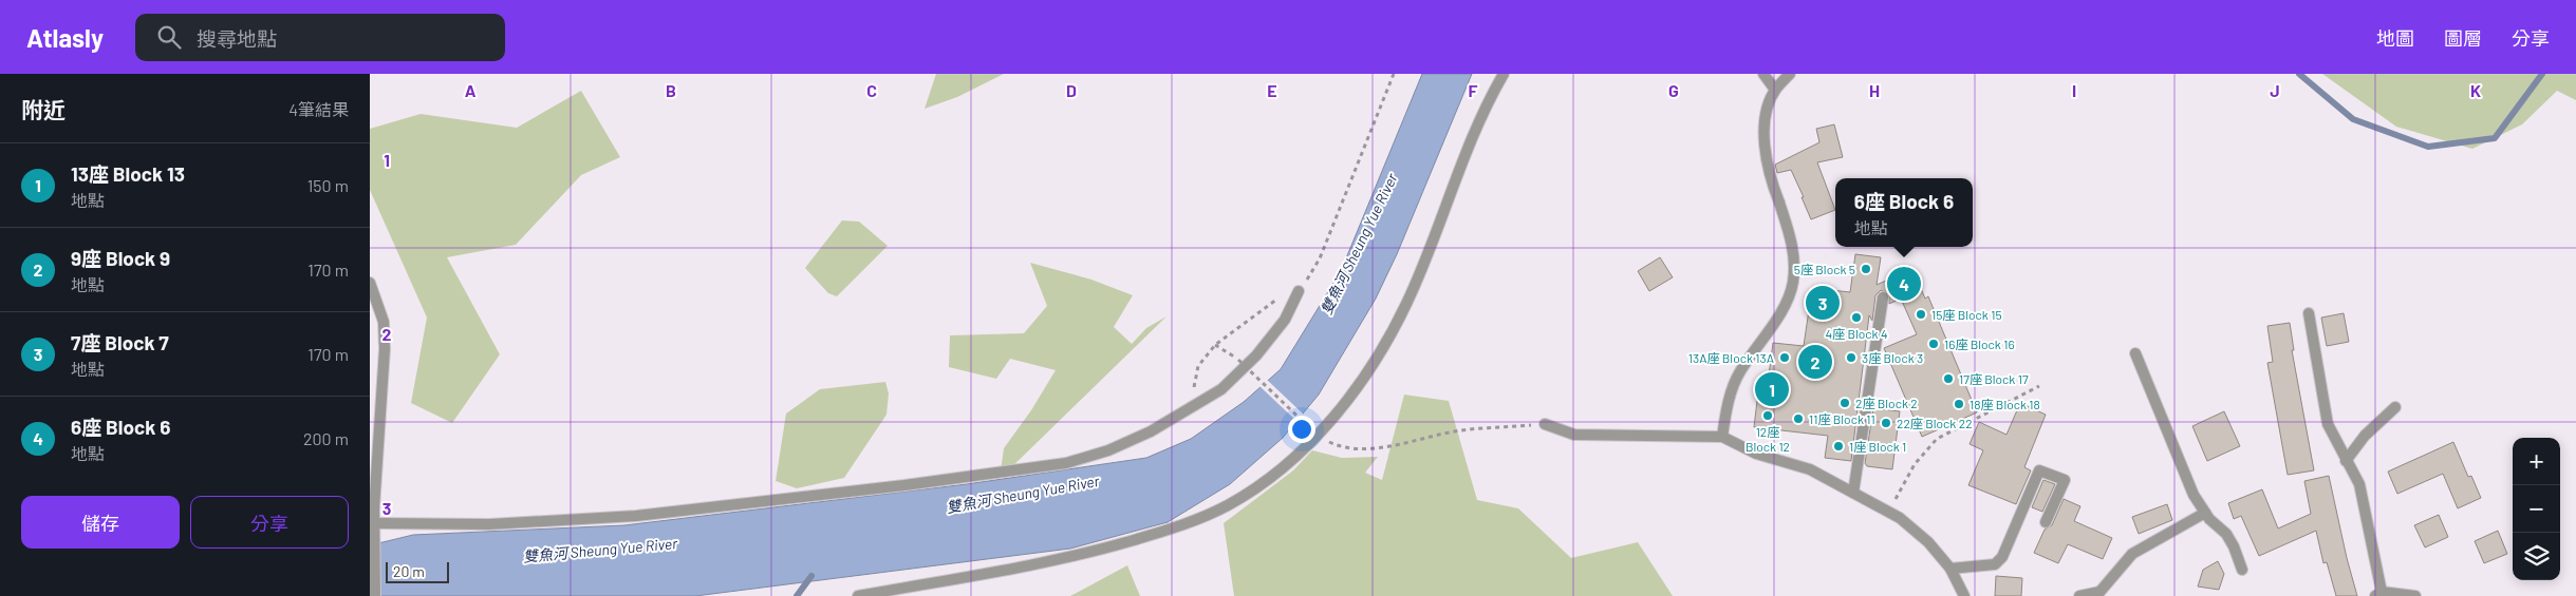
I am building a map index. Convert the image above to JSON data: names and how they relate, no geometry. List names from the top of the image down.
{
  "water": ["雙魚河 Sheung Yue River"],
  "places": [
    "5座 Block 5",
    "15座 Block 15",
    "4座 Block 4",
    "16座 Block 16",
    "13A座 Block 13A",
    "3座 Block 3",
    "17座 Block 17",
    "2座 Block 2",
    "18座 Block 18",
    "12座 Block 12",
    "11座 Block 11",
    "22座 Block 22",
    "1座 Block 1"
  ],
  "scale_bar": "20 m",
  "page": {
    "header": "Atlasly",
    "search": "搜尋地點",
    "nav": ["地圖", "圖層", "分享"],
    "heading": ["附近", "4筆結果"],
    "list": [
      {
        "mark": "1",
        "name": "13座 Block 13",
        "note": "地點",
        "value": "150 m"
      },
      {
        "mark": "2",
        "name": "9座 Block 9",
        "note": "地點",
        "value": "170 m"
      },
      {
        "mark": "3",
        "name": "7座 Block 7",
        "note": "地點",
        "value": "170 m"
      },
      {
        "mark": "4",
        "name": "6座 Block 6",
        "note": "地點",
        "value": "200 m"
      }
    ],
    "popup": ["6座 Block 6", "地點"],
    "pins": [
      "4",
      "3",
      "2",
      "1"
    ],
    "map_buttons": ["+", "−"],
    "buttons": ["儲存", "分享"],
    "scale": "20 m"
  },
  "grid": {
    "columns": [
      "A",
      "B",
      "C",
      "D",
      "E",
      "F",
      "G",
      "H",
      "I",
      "J",
      "K"
    ],
    "rows": ["1", "2", "3"]
  }
}
